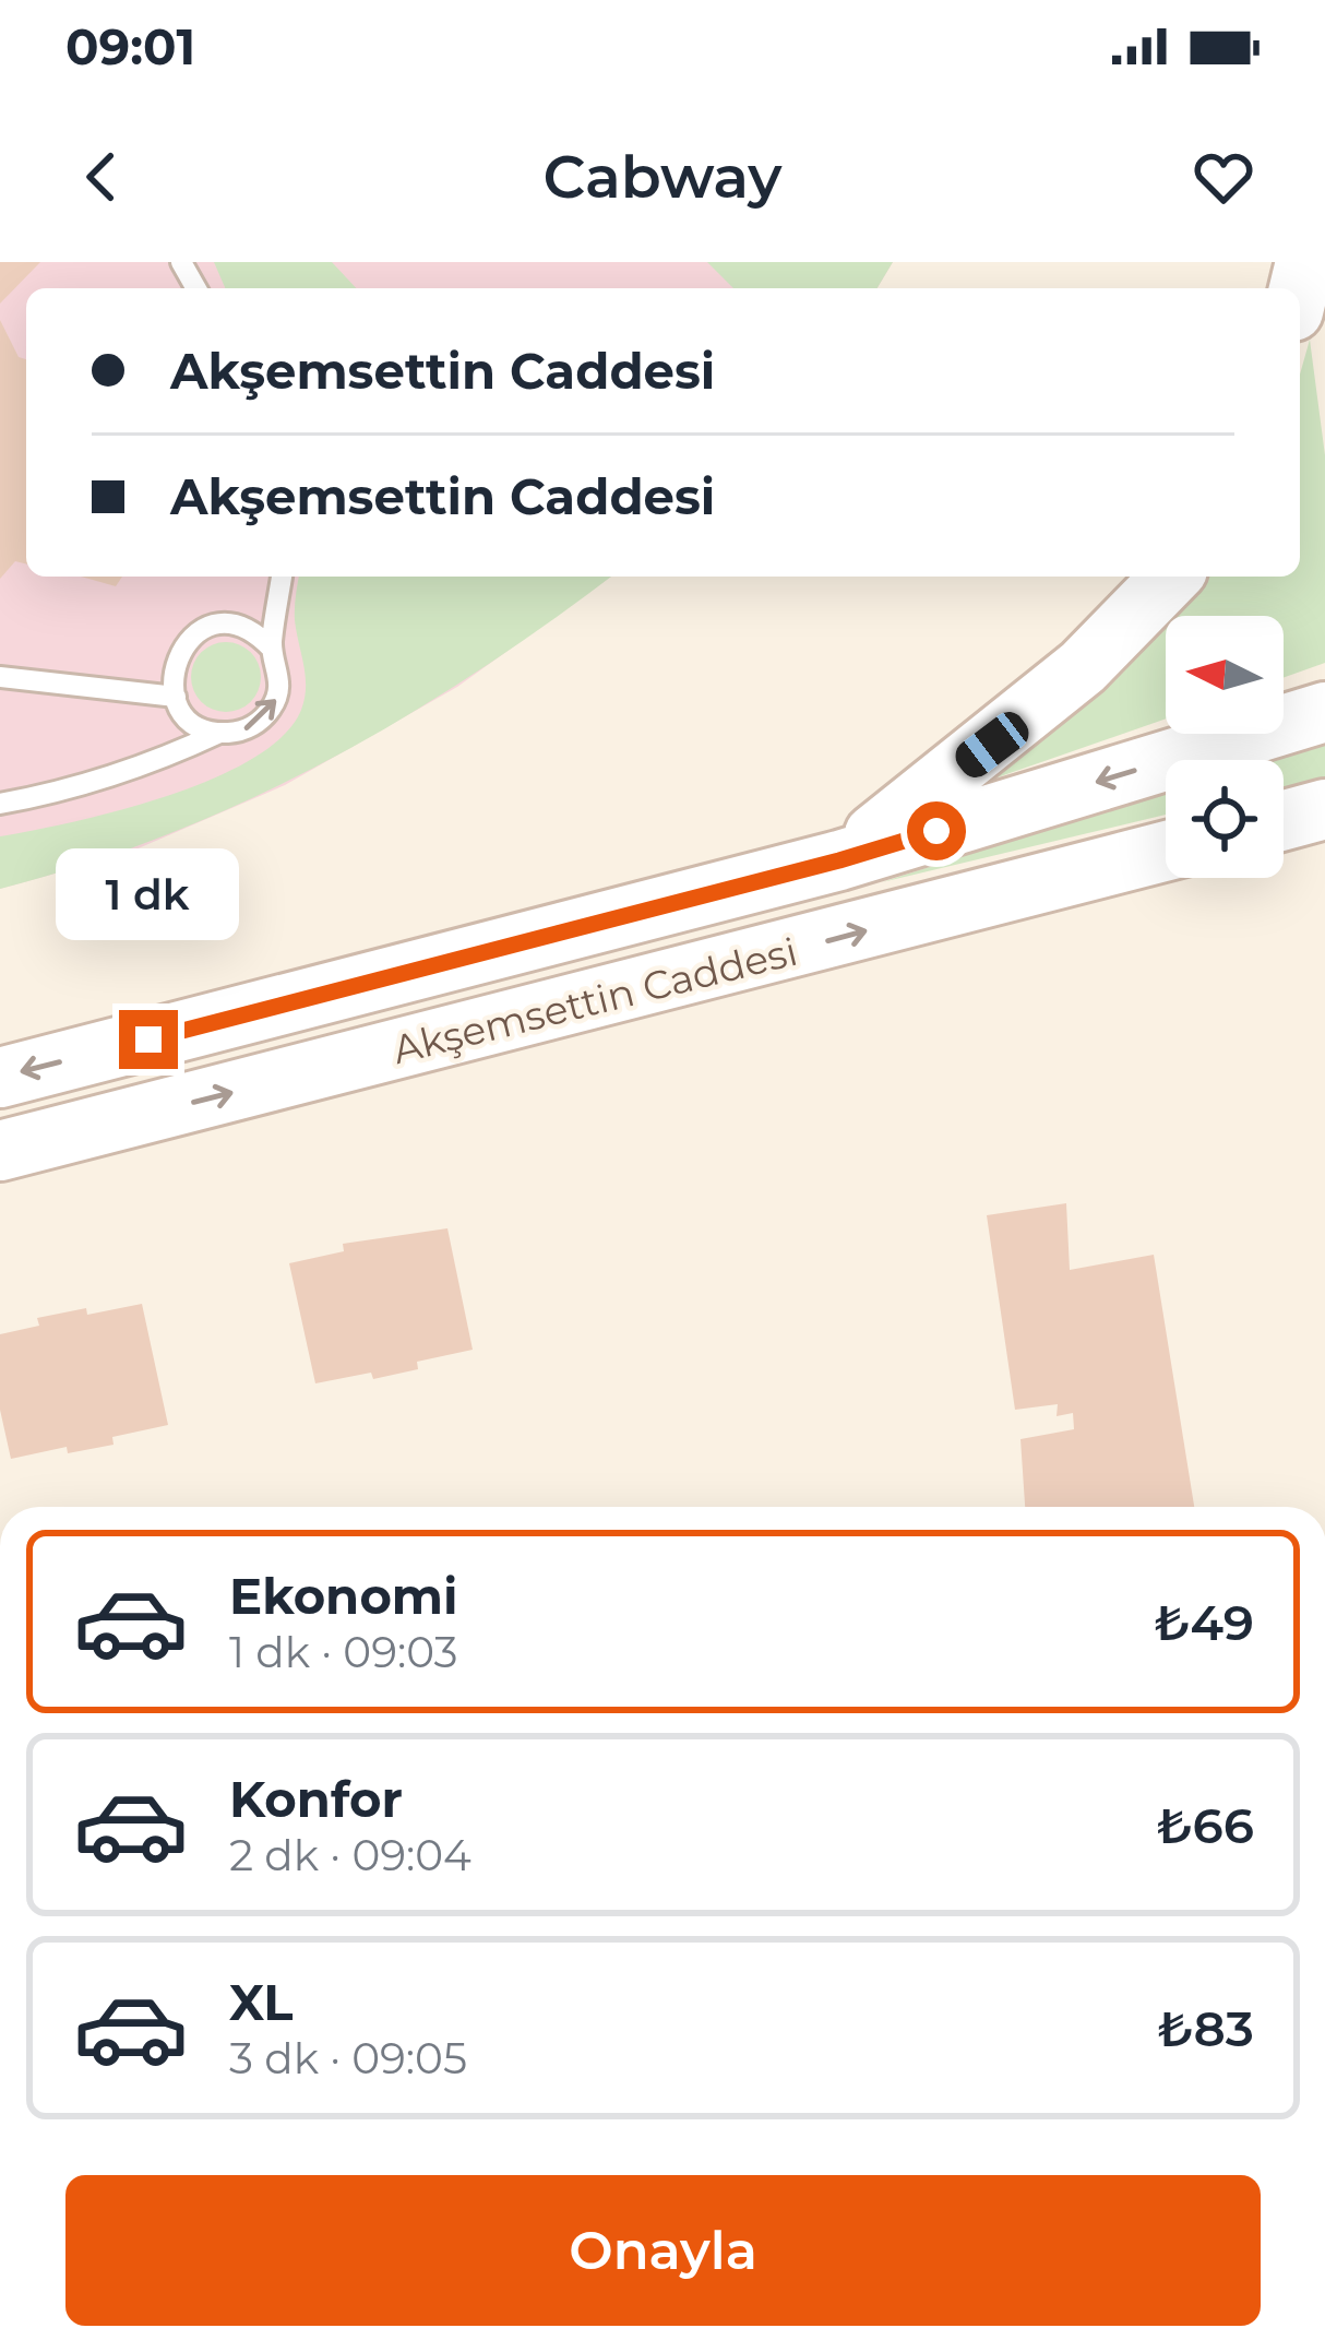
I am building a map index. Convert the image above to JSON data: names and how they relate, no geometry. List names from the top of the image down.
{
  "streets": {
    "main road": ["Akşemsettin Caddesi"]
  },
  "north": "left",
  "page": {
    "status": "09:01",
    "header": "Cabway",
    "banner": ["Akşemsettin Caddesi", "Akşemsettin Caddesi"],
    "bubble": "1 dk",
    "list": [
      {
        "name": "Ekonomi",
        "note": "1 dk · 09:03",
        "value": "₺49"
      },
      {
        "name": "Konfor",
        "note": "2 dk · 09:04",
        "value": "₺66"
      },
      {
        "name": "XL",
        "note": "3 dk · 09:05",
        "value": "₺83"
      }
    ],
    "buttons": "Onayla"
  }
}
